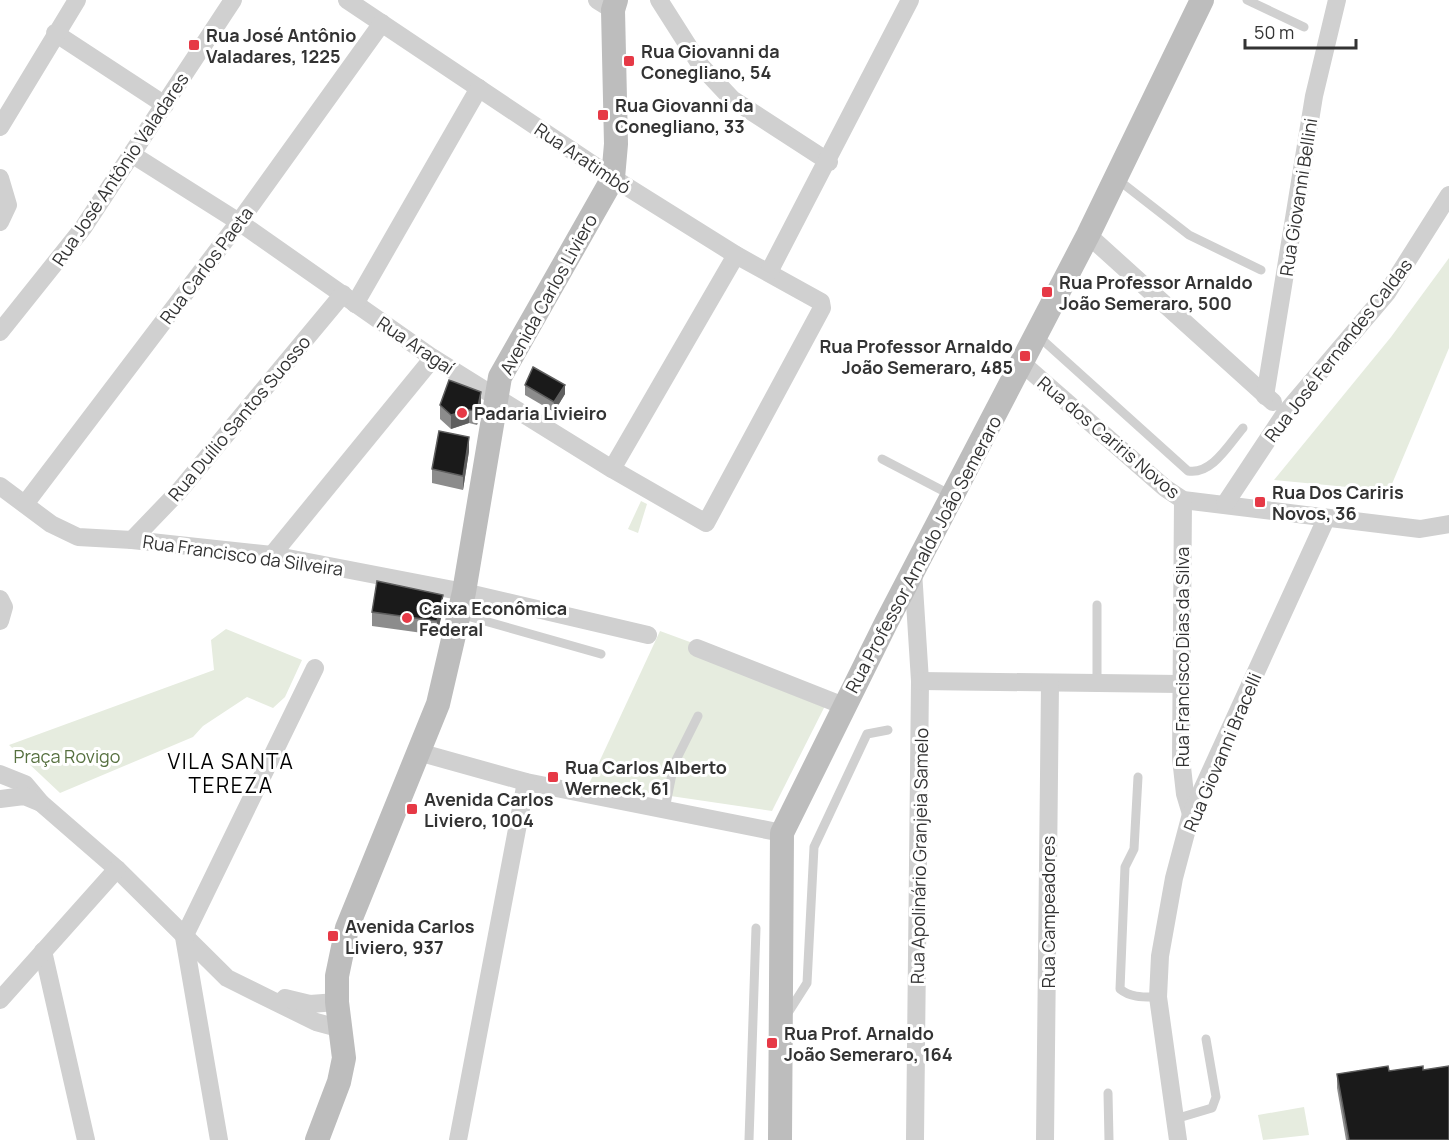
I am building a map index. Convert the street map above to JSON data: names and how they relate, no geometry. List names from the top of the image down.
{
  "streets": {
    "main road": ["Avenida Carlos Liviero", "Rua Professor Arnaldo João Semeraro"],
    "street": [
      "Rua Aratimbó",
      "Rua José Antônio Valadares",
      "Rua Giovanni Bellini",
      "Rua Carlos Paeta",
      "Rua Aragaí",
      "Rua José Fernandes Caldas",
      "Rua Duílio Santos Suosso",
      "Rua dos Cariris Novos",
      "Rua Francisco da Silveira",
      "Rua Francisco Dias da Silva",
      "Rua Giovanni Bracelli",
      "Rua Apolinário Granjeia Samelo",
      "Rua Campeadores"
    ]
  },
  "crossings": [
    ["Rua Aratimbó", "Rua Carlos Paeta"],
    ["Rua Aratimbó", "Avenida Carlos Liviero"],
    ["Rua Aratimbó", "Rua Aragaí"],
    ["Rua Aratimbó", "Rua Duílio Santos Suosso"],
    ["Rua José Antônio Valadares", "Rua Aragaí"],
    ["Rua Carlos Paeta", "Rua Aragaí"],
    ["Rua Carlos Paeta", "Rua Francisco da Silveira"],
    ["Avenida Carlos Liviero", "Rua Aragaí"],
    ["Avenida Carlos Liviero", "Rua Francisco da Silveira"],
    ["Rua Aragaí", "Rua Duílio Santos Suosso"],
    ["Rua José Fernandes Caldas", "Rua dos Cariris Novos"],
    ["Rua Duílio Santos Suosso", "Rua Francisco da Silveira"],
    ["Rua dos Cariris Novos", "Rua Professor Arnaldo João Semeraro"],
    ["Rua dos Cariris Novos", "Rua Francisco Dias da Silva"],
    ["Rua dos Cariris Novos", "Rua Giovanni Bracelli"],
    ["Rua Professor Arnaldo João Semeraro", "Rua Apolinário Granjeia Samelo"],
    ["Rua Francisco Dias da Silva", "Rua Giovanni Bracelli"]
  ],
  "districts": ["VILA SANTA TEREZA"],
  "parks": ["Praça Rovigo"],
  "places": {
    "transit": [
      "Rua José Antônio Valadares, 1225",
      "Rua Giovanni da Conegliano, 54",
      "Rua Giovanni da Conegliano, 33",
      "Rua Professor Arnaldo João Semeraro, 500",
      "Rua Professor Arnaldo João Semeraro, 485",
      "Rua Dos Cariris Novos, 36",
      "Rua Carlos Alberto Werneck, 61",
      "Avenida Carlos Liviero, 1004",
      "Avenida Carlos Liviero, 937",
      "Rua Prof. Arnaldo João Semeraro, 164"
    ],
    "other": ["Padaria Livieiro", "Caixa Econômica Federal"]
  },
  "scale_bar": "50 m"
}
